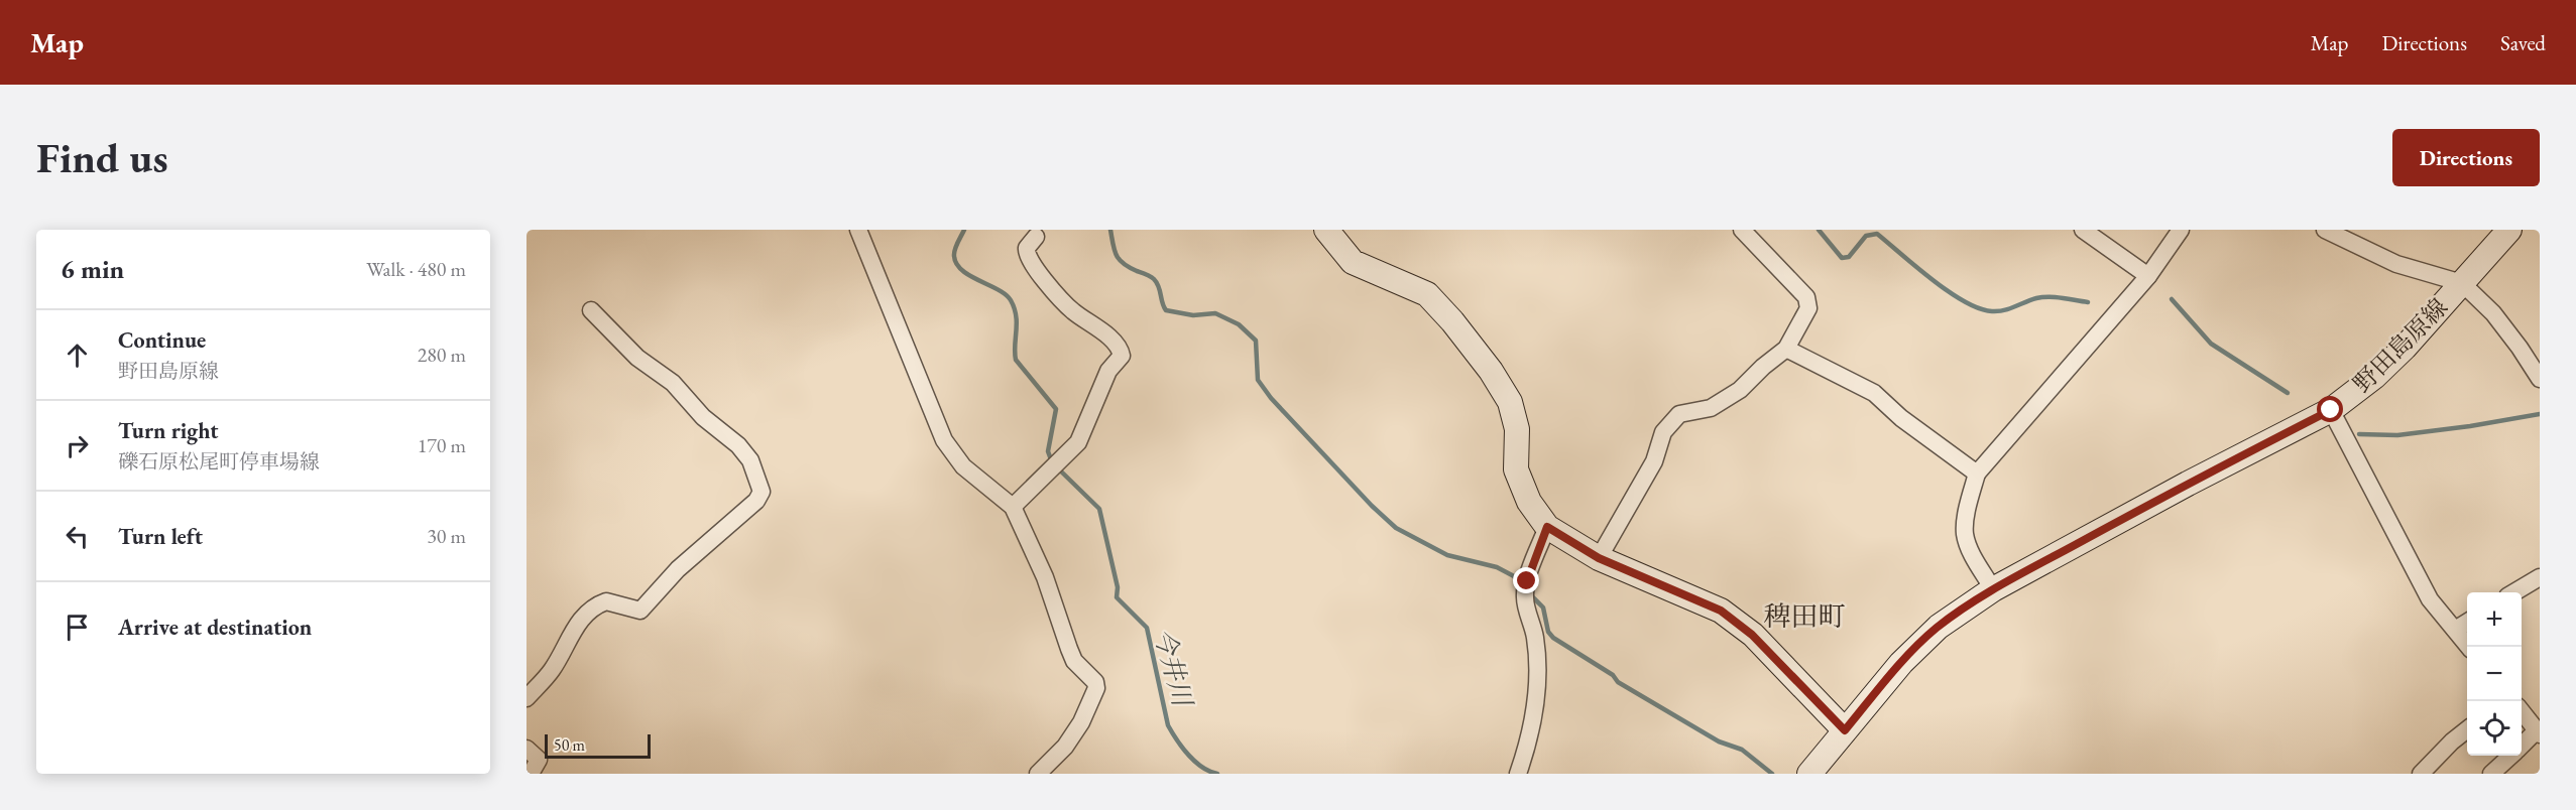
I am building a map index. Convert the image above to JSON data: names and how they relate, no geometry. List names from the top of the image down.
{
  "streets": {
    "main road": ["野田島原線"]
  },
  "districts": ["稗田町"],
  "water": ["今井川"],
  "scale_bar": "50 m",
  "page": {
    "header": "Map",
    "nav": ["Map", "Directions", "Saved"],
    "buttons": "Directions",
    "title": "Find us",
    "heading": ["6 min", "Walk · 480 m"],
    "list": [
      ["Continue", "野田島原線", "280 m"],
      ["Turn right", "礫石原松尾町停車場線", "170 m"],
      ["Turn left", "30 m"],
      "Arrive at destination"
    ],
    "map_buttons": ["+", "−"],
    "scale": "50 m"
  }
}
